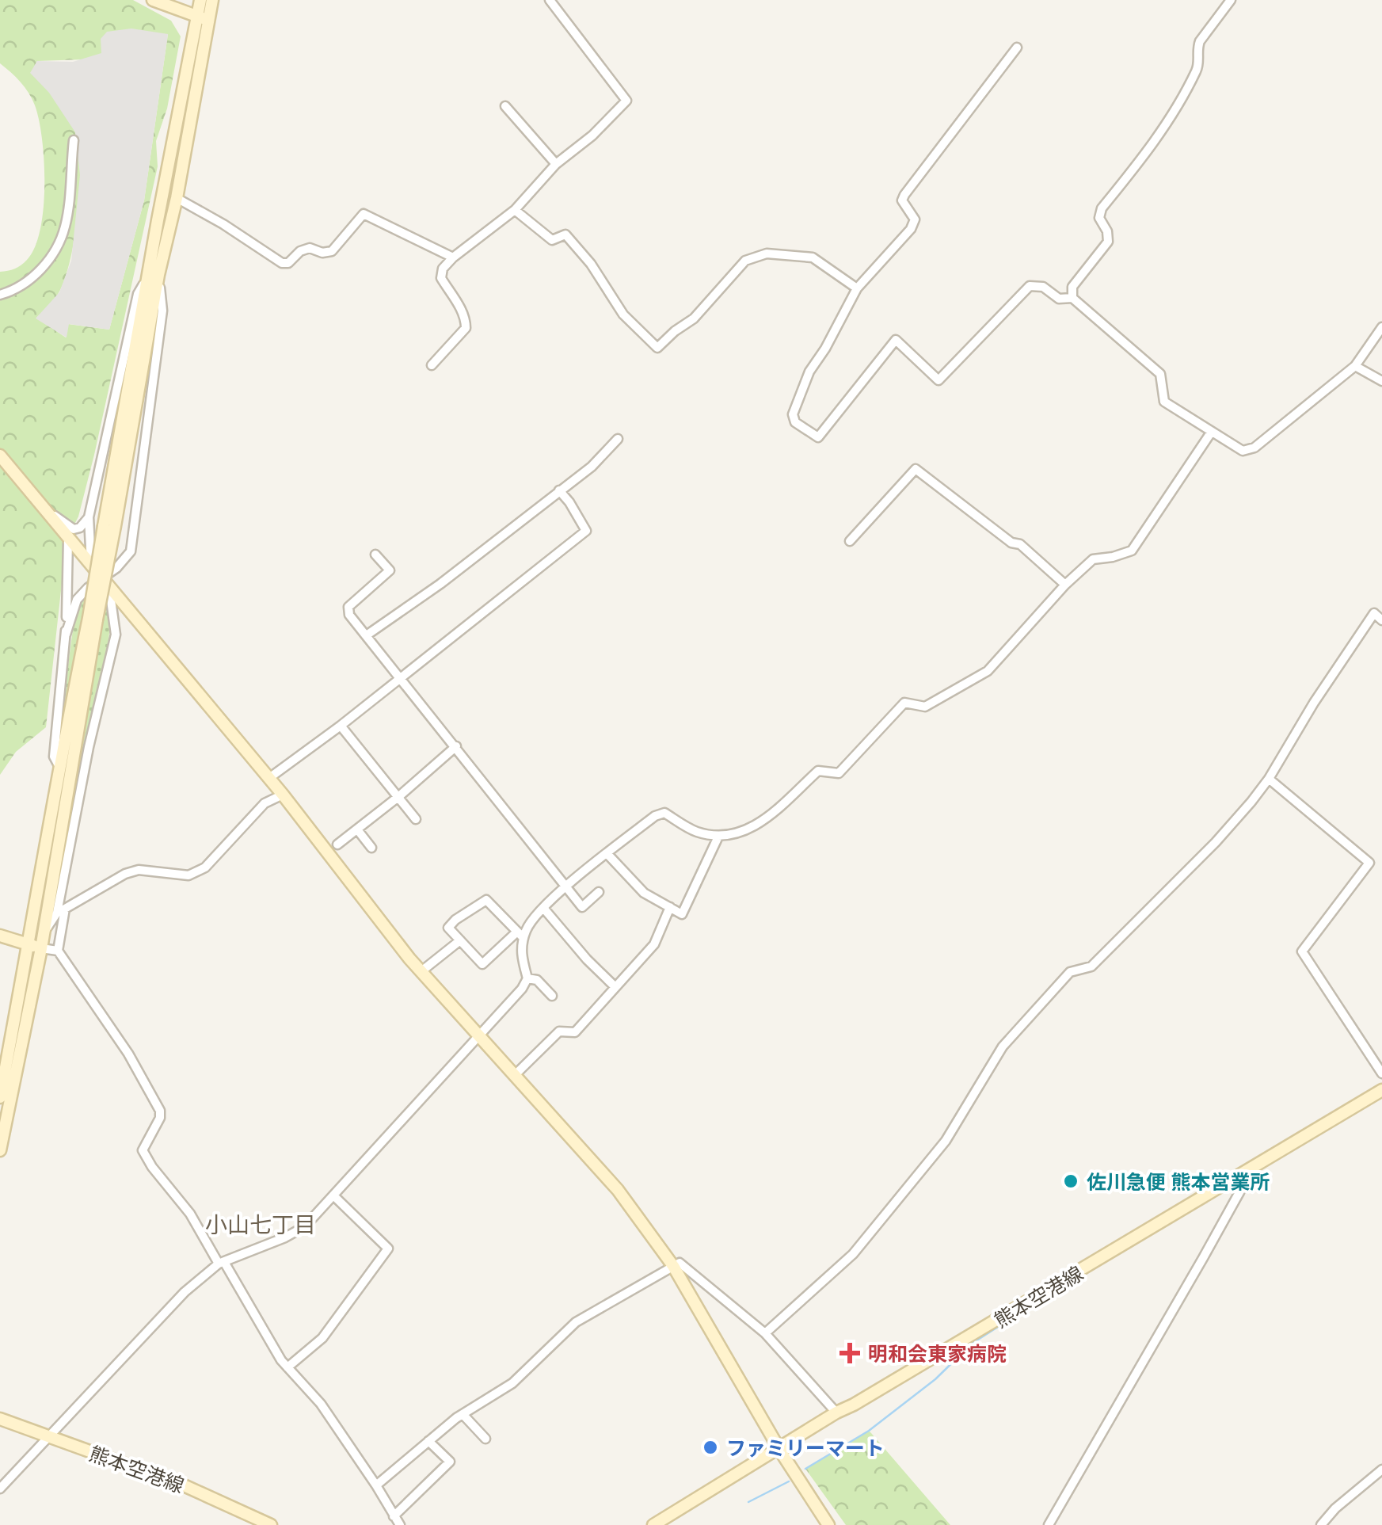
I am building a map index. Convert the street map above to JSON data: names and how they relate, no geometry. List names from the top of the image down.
{
  "streets": {
    "street": ["熊本空港線"]
  },
  "districts": ["小山七丁目"],
  "places": {
    "other": ["佐川急便 熊本営業所", "ファミリーマート"],
    "health": ["明和会東家病院"]
  }
}
